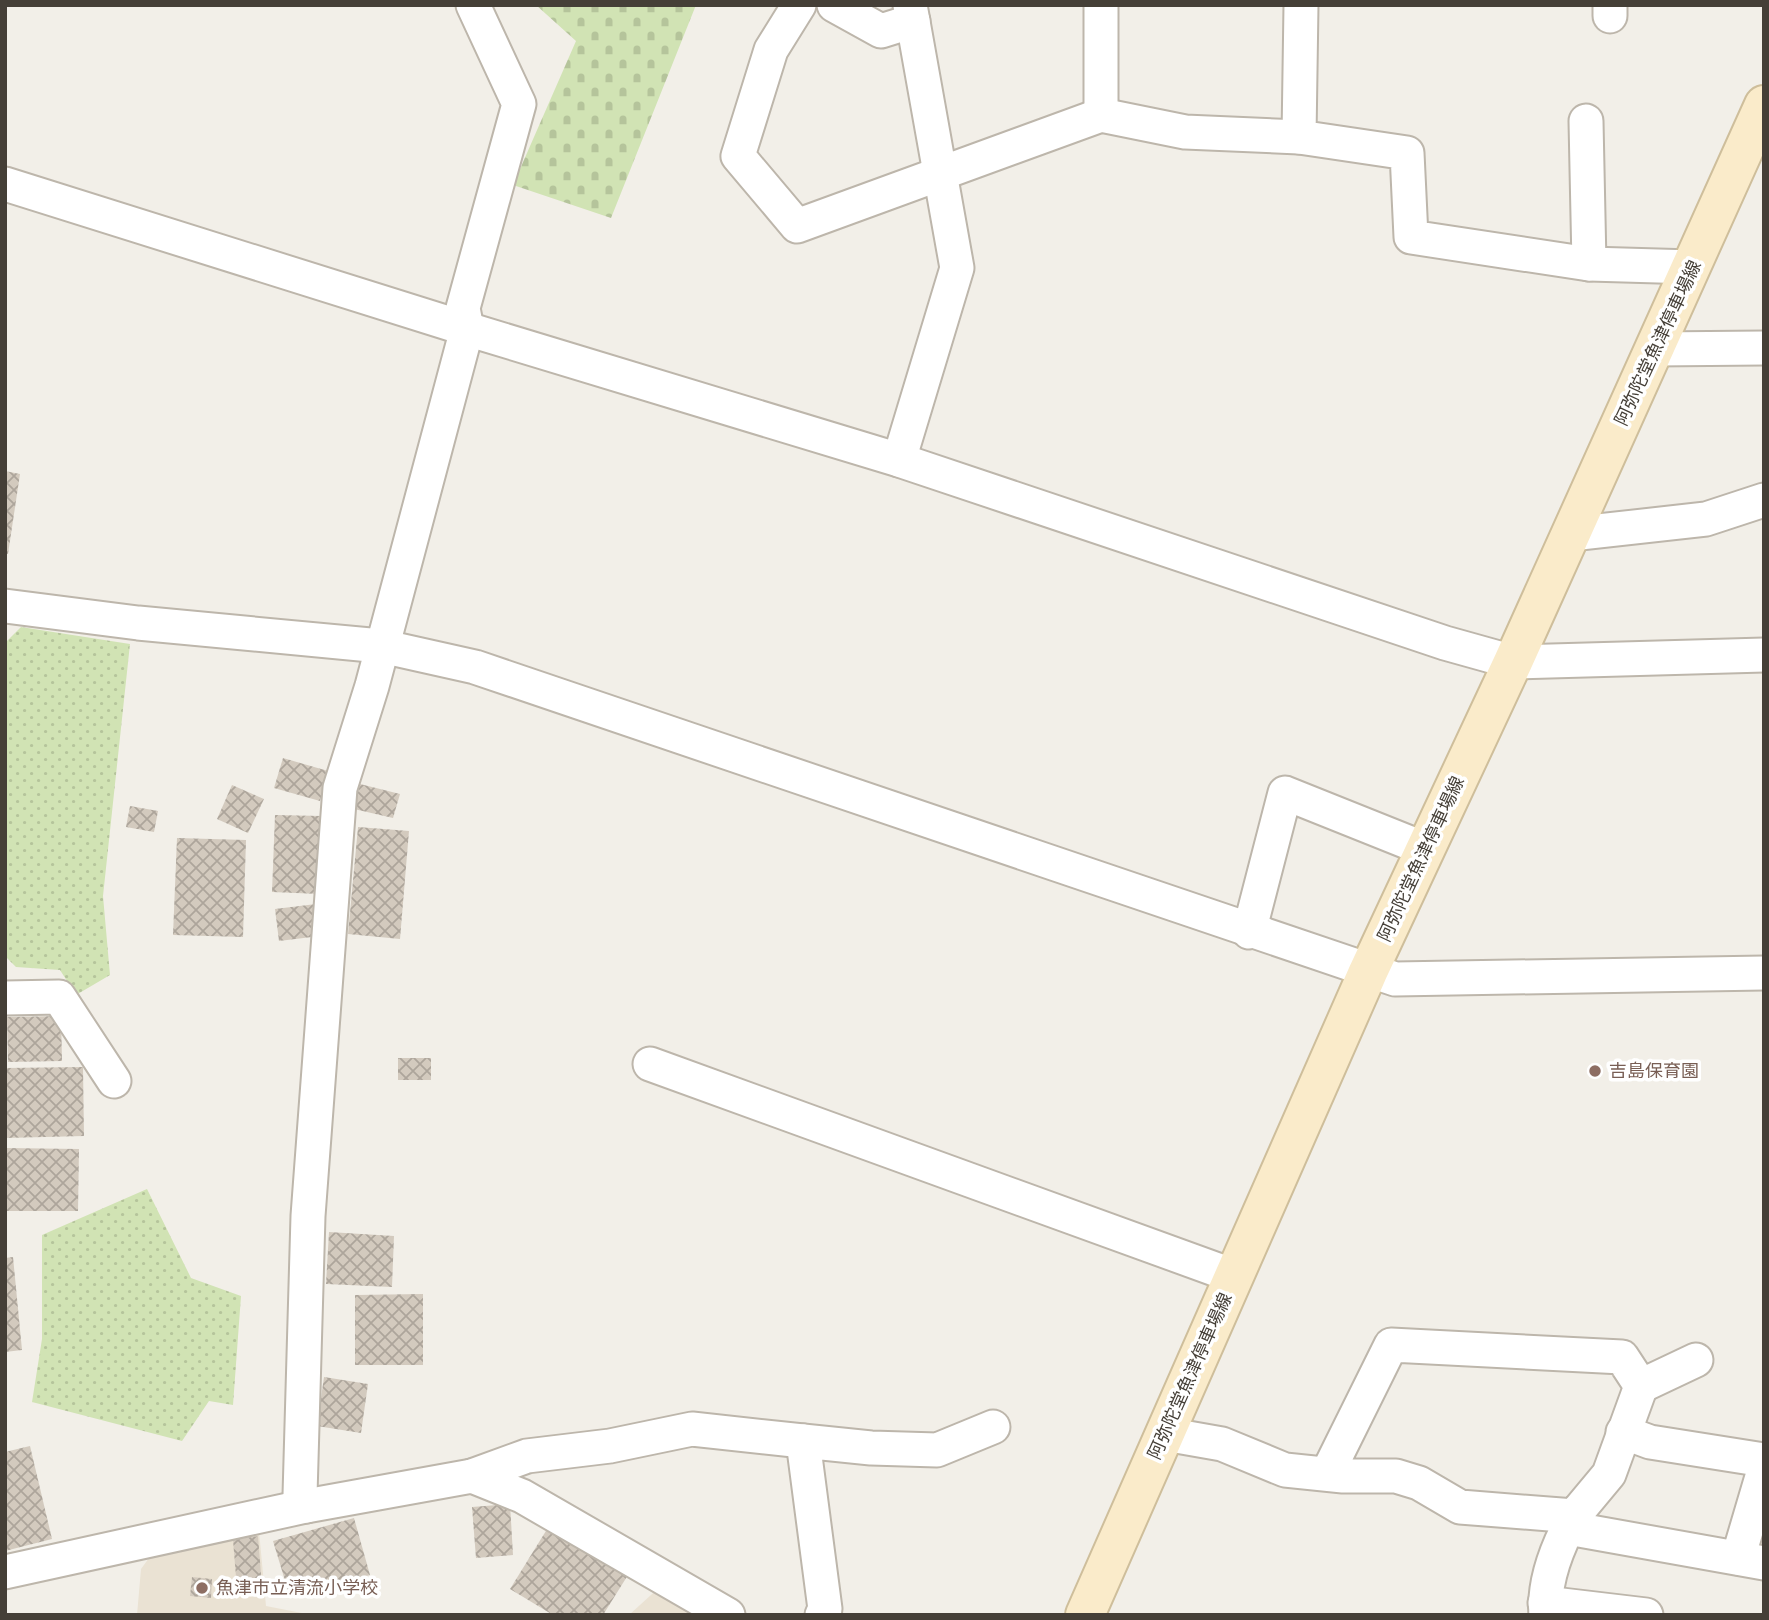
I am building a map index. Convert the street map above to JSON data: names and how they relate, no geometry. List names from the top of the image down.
{
  "streets": {
    "main road": ["阿弥陀堂魚津停車場線"]
  },
  "places": ["吉島保育園", "魚津市立清流小学校"]
}
